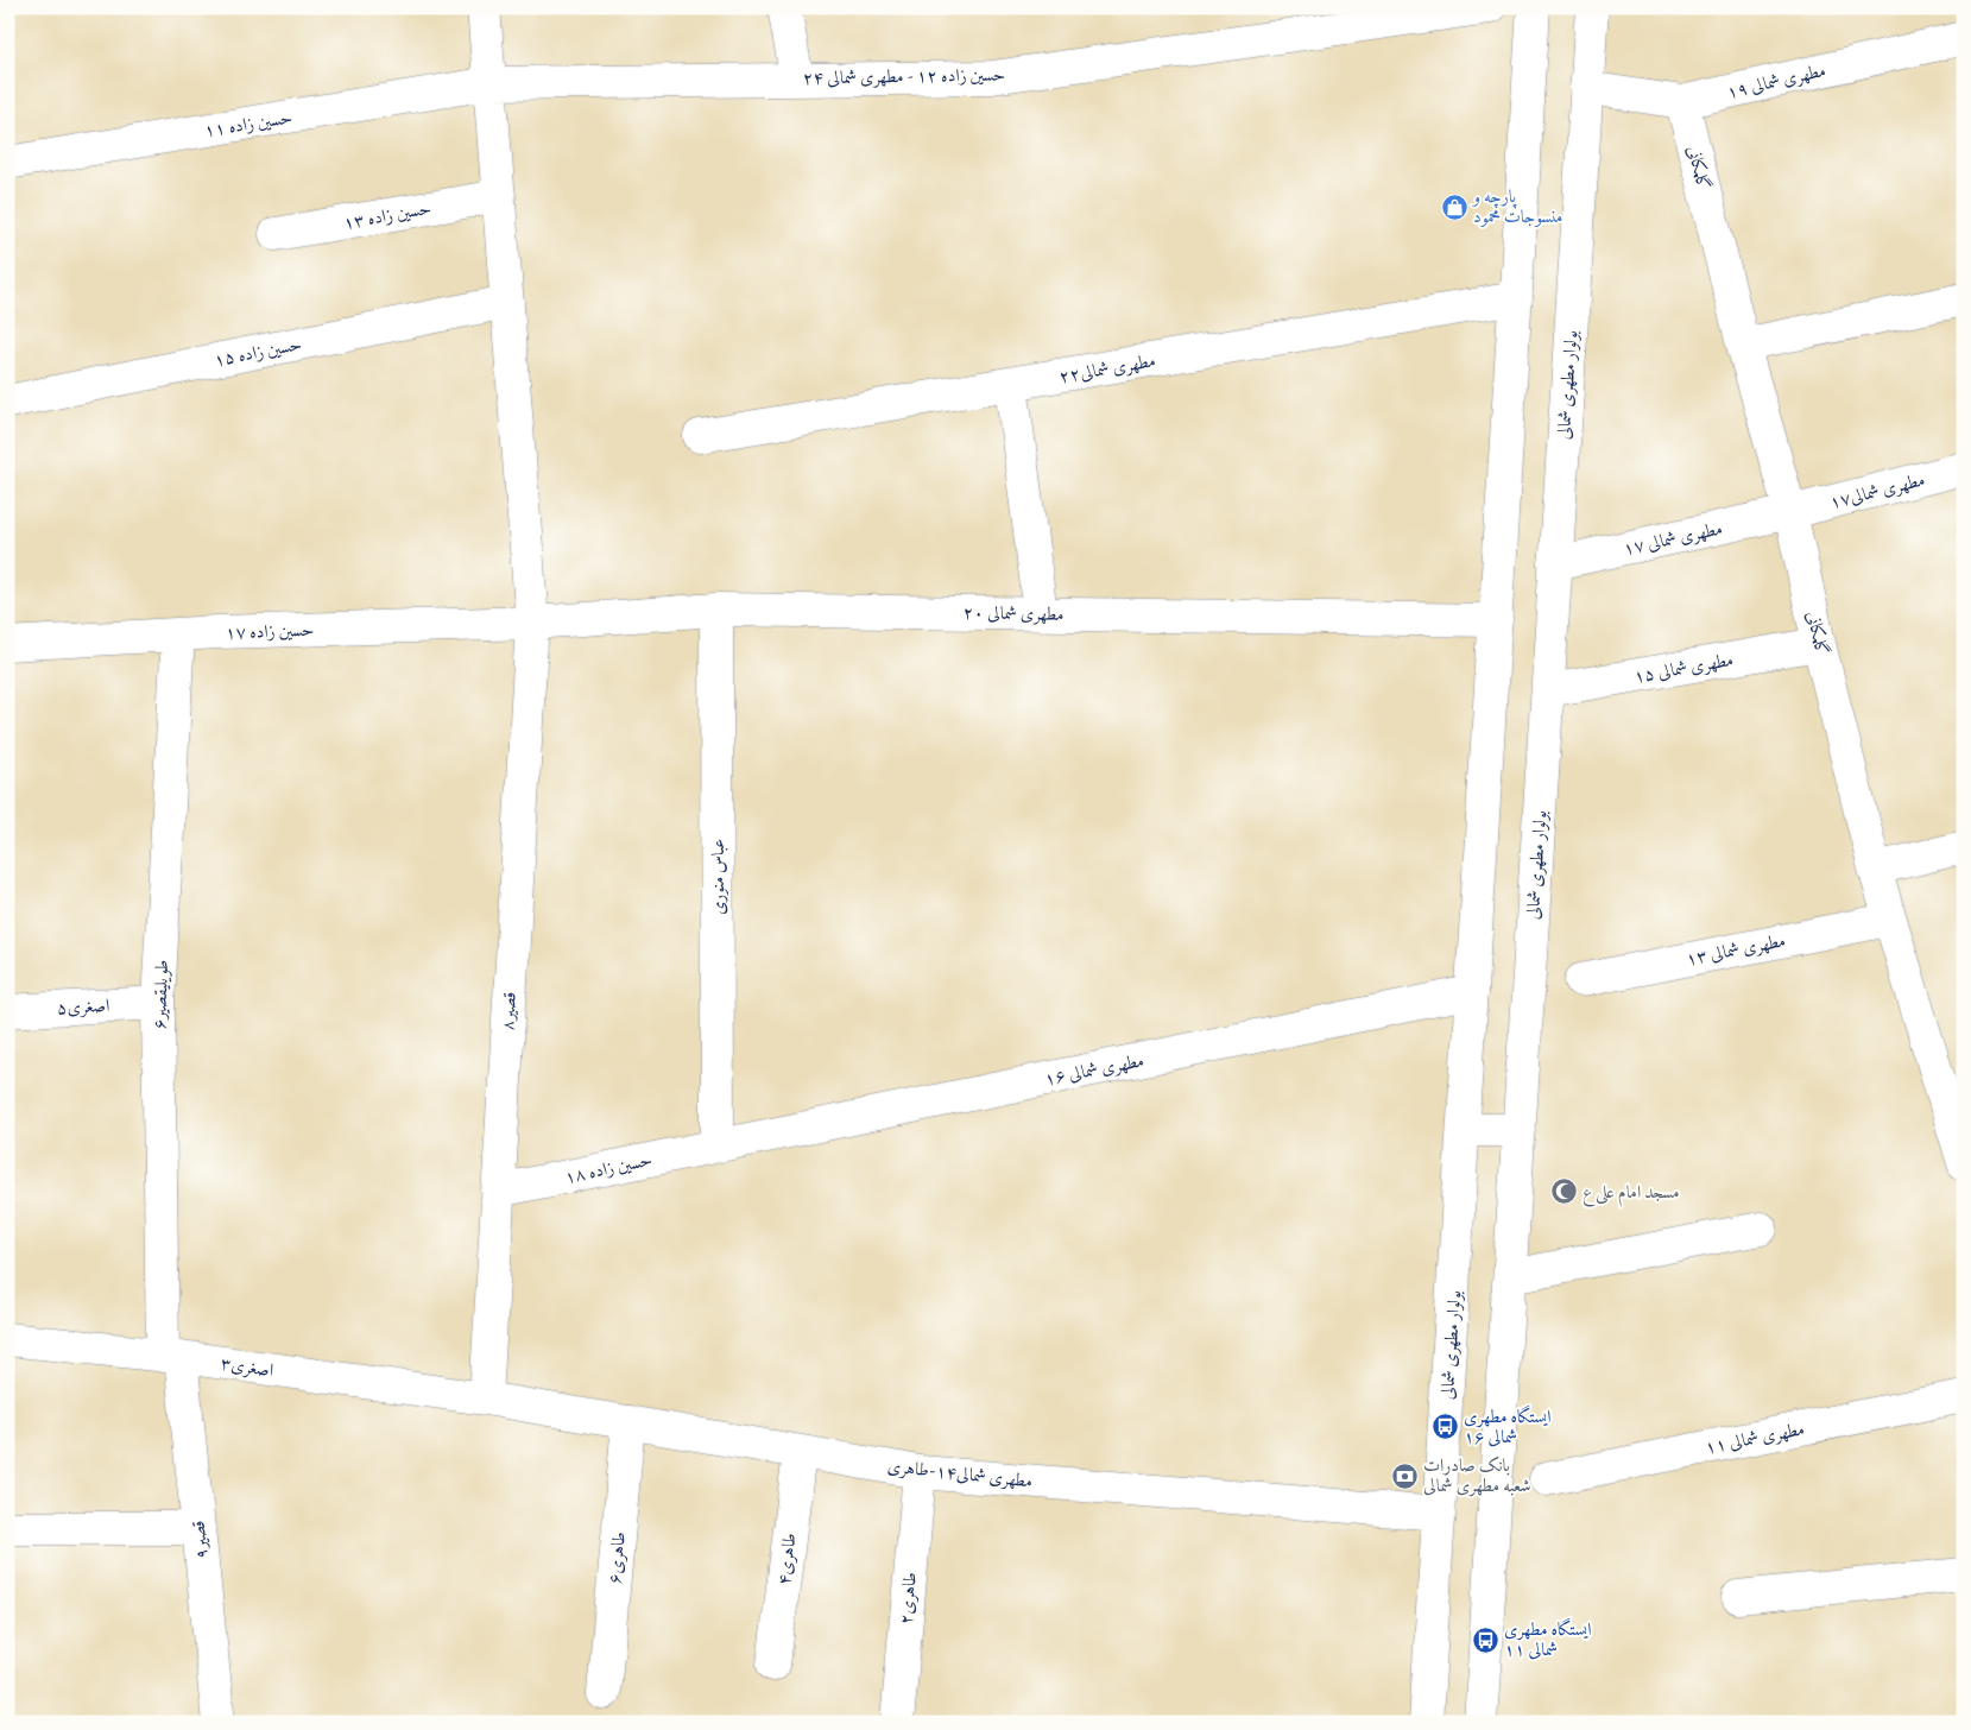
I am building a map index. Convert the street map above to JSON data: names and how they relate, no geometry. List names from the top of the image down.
{
  "streets": {
    "street": [
      "حسین زاده ۱۲ - مطهری شمالی ۲۴",
      "مطهری شمالی ۱۹",
      "حسین زاده ۱۱",
      "گلمکانی",
      "حسین زاده ۱۳",
      "حسین زاده ۱۵",
      "مطهری شمالی۲۲",
      "بولوار مطهری شمالی",
      "مطهری شمالی۱۷",
      "مطهری شمالی ۱۷",
      "مطهری شمالی ۲۰",
      "حسین زاده ۱۷",
      "مطهری شمالی ۱۵",
      "عباس منوری",
      "مطهری شمالی ۱۳",
      "طویلیقصیر۶",
      "اصغری۵",
      "قصیر۸",
      "مطهری شمالی ۱۶",
      "حسین زاده ۱۸",
      "اصغری۳",
      "مطهری شمالی ۱۱",
      "مطهری شمالی۱۴-طاهری",
      "قصیر۹",
      "طاهری۶",
      "طاهری۴",
      "طاهری۲"
    ]
  },
  "crossings": [
    ["حسین زاده ۱۲ - مطهری شمالی ۲۴", "حسین زاده ۱۱"],
    ["حسین زاده ۱۲ - مطهری شمالی ۲۴", "قصیر۸"],
    ["مطهری شمالی ۱۹", "گلمکانی"],
    ["مطهری شمالی ۱۹", "بولوار مطهری شمالی"],
    ["حسین زاده ۱۱", "قصیر۸"],
    ["گلمکانی", "مطهری شمالی۱۷"],
    ["گلمکانی", "مطهری شمالی ۱۷"],
    ["گلمکانی", "مطهری شمالی ۱۵"],
    ["گلمکانی", "مطهری شمالی ۱۳"],
    ["حسین زاده ۱۳", "قصیر۸"],
    ["حسین زاده ۱۵", "قصیر۸"],
    ["مطهری شمالی۲۲", "بولوار مطهری شمالی"],
    ["بولوار مطهری شمالی", "مطهری شمالی ۱۷"],
    ["بولوار مطهری شمالی", "مطهری شمالی ۲۰"],
    ["بولوار مطهری شمالی", "مطهری شمالی ۱۵"],
    ["بولوار مطهری شمالی", "مطهری شمالی ۱۶"],
    ["بولوار مطهری شمالی", "مطهری شمالی۱۴-طاهری"],
    ["مطهری شمالی۱۷", "مطهری شمالی ۱۷"],
    ["مطهری شمالی ۲۰", "حسین زاده ۱۷"],
    ["مطهری شمالی ۲۰", "عباس منوری"],
    ["مطهری شمالی ۲۰", "قصیر۸"],
    ["حسین زاده ۱۷", "طویلیقصیر۶"],
    ["حسین زاده ۱۷", "قصیر۸"],
    ["عباس منوری", "مطهری شمالی ۱۶"],
    ["عباس منوری", "حسین زاده ۱۸"],
    ["طویلیقصیر۶", "اصغری۵"],
    ["طویلیقصیر۶", "اصغری۳"],
    ["طویلیقصیر۶", "قصیر۹"],
    ["قصیر۸", "حسین زاده ۱۸"],
    ["قصیر۸", "اصغری۳"],
    ["قصیر۸", "مطهری شمالی۱۴-طاهری"],
    ["مطهری شمالی ۱۶", "حسین زاده ۱۸"],
    ["اصغری۳", "مطهری شمالی۱۴-طاهری"],
    ["اصغری۳", "قصیر۹"],
    ["مطهری شمالی۱۴-طاهری", "طاهری۶"],
    ["مطهری شمالی۱۴-طاهری", "طاهری۴"],
    ["مطهری شمالی۱۴-طاهری", "طاهری۲"]
  ],
  "places": {
    "shop": ["پارچه و منسوجات محمود"],
    "mosque": ["مسجد امام علی ع"],
    "bus stop": ["ایستگاه مطهری شمالی ۱۶", "ایستگاه مطهری شمالی ۱۱"],
    "bank": ["بانک صادرات شعبه مطهری شمالی"]
  }
}
